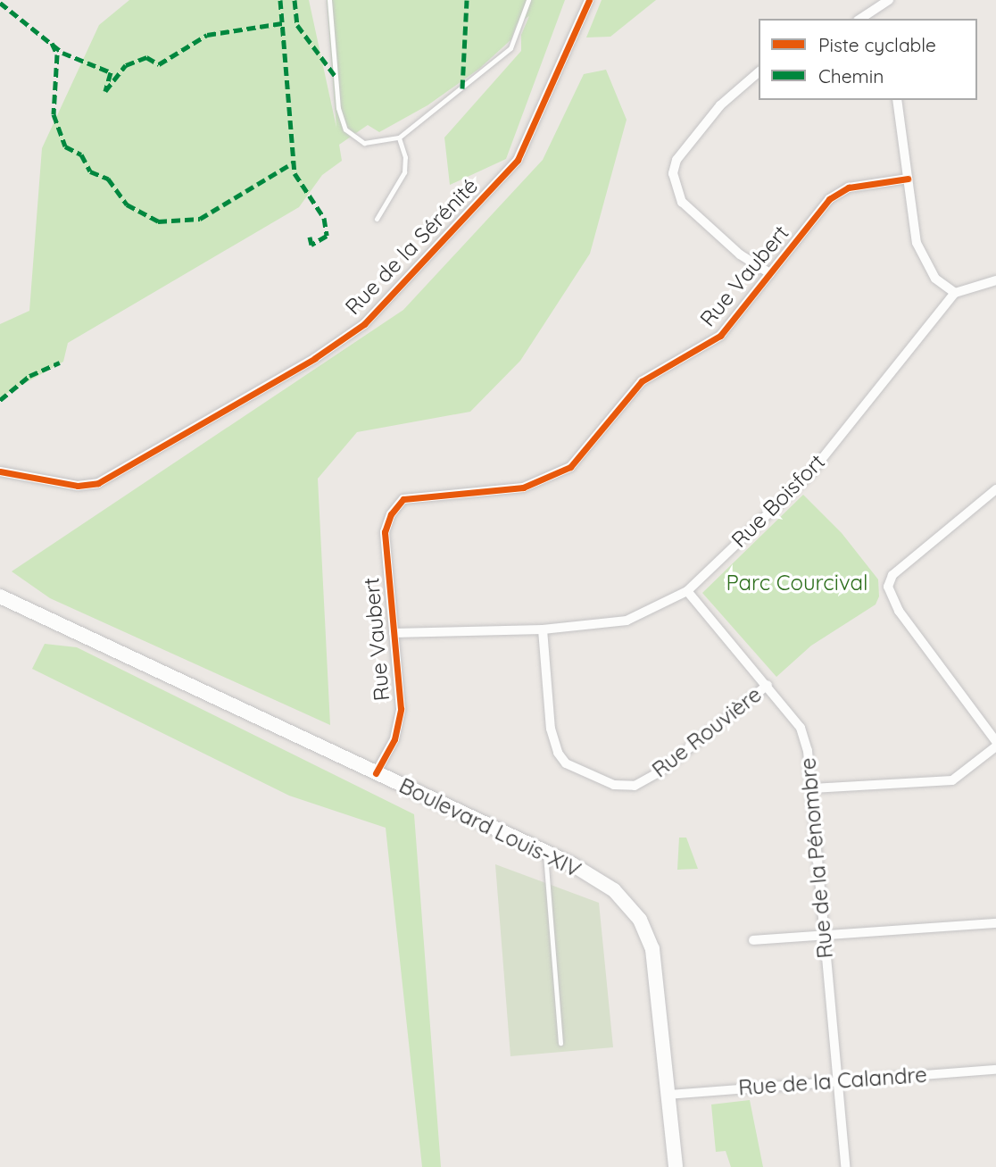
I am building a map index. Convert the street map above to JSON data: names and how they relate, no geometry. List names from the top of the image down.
{
  "streets": {
    "main road": ["Boulevard Louis-XIV"],
    "street": [
      "Rue de la Sérénité",
      "Rue Vaubert",
      "Rue Boisfort",
      "Rue Rouvière",
      "Rue de la Pénombre",
      "Rue de la Calandre"
    ]
  },
  "crossings": [
    ["Rue Vaubert", "Rue Boisfort"],
    ["Rue Vaubert", "Boulevard Louis-XIV"],
    ["Rue Boisfort", "Rue Rouvière"],
    ["Rue Boisfort", "Rue de la Pénombre"],
    ["Rue Rouvière", "Rue de la Pénombre"],
    ["Boulevard Louis-XIV", "Rue de la Calandre"],
    ["Rue de la Pénombre", "Rue de la Calandre"]
  ],
  "parks": ["Parc Courcival"],
  "legend": ["Piste cyclable", "Chemin"]
}
